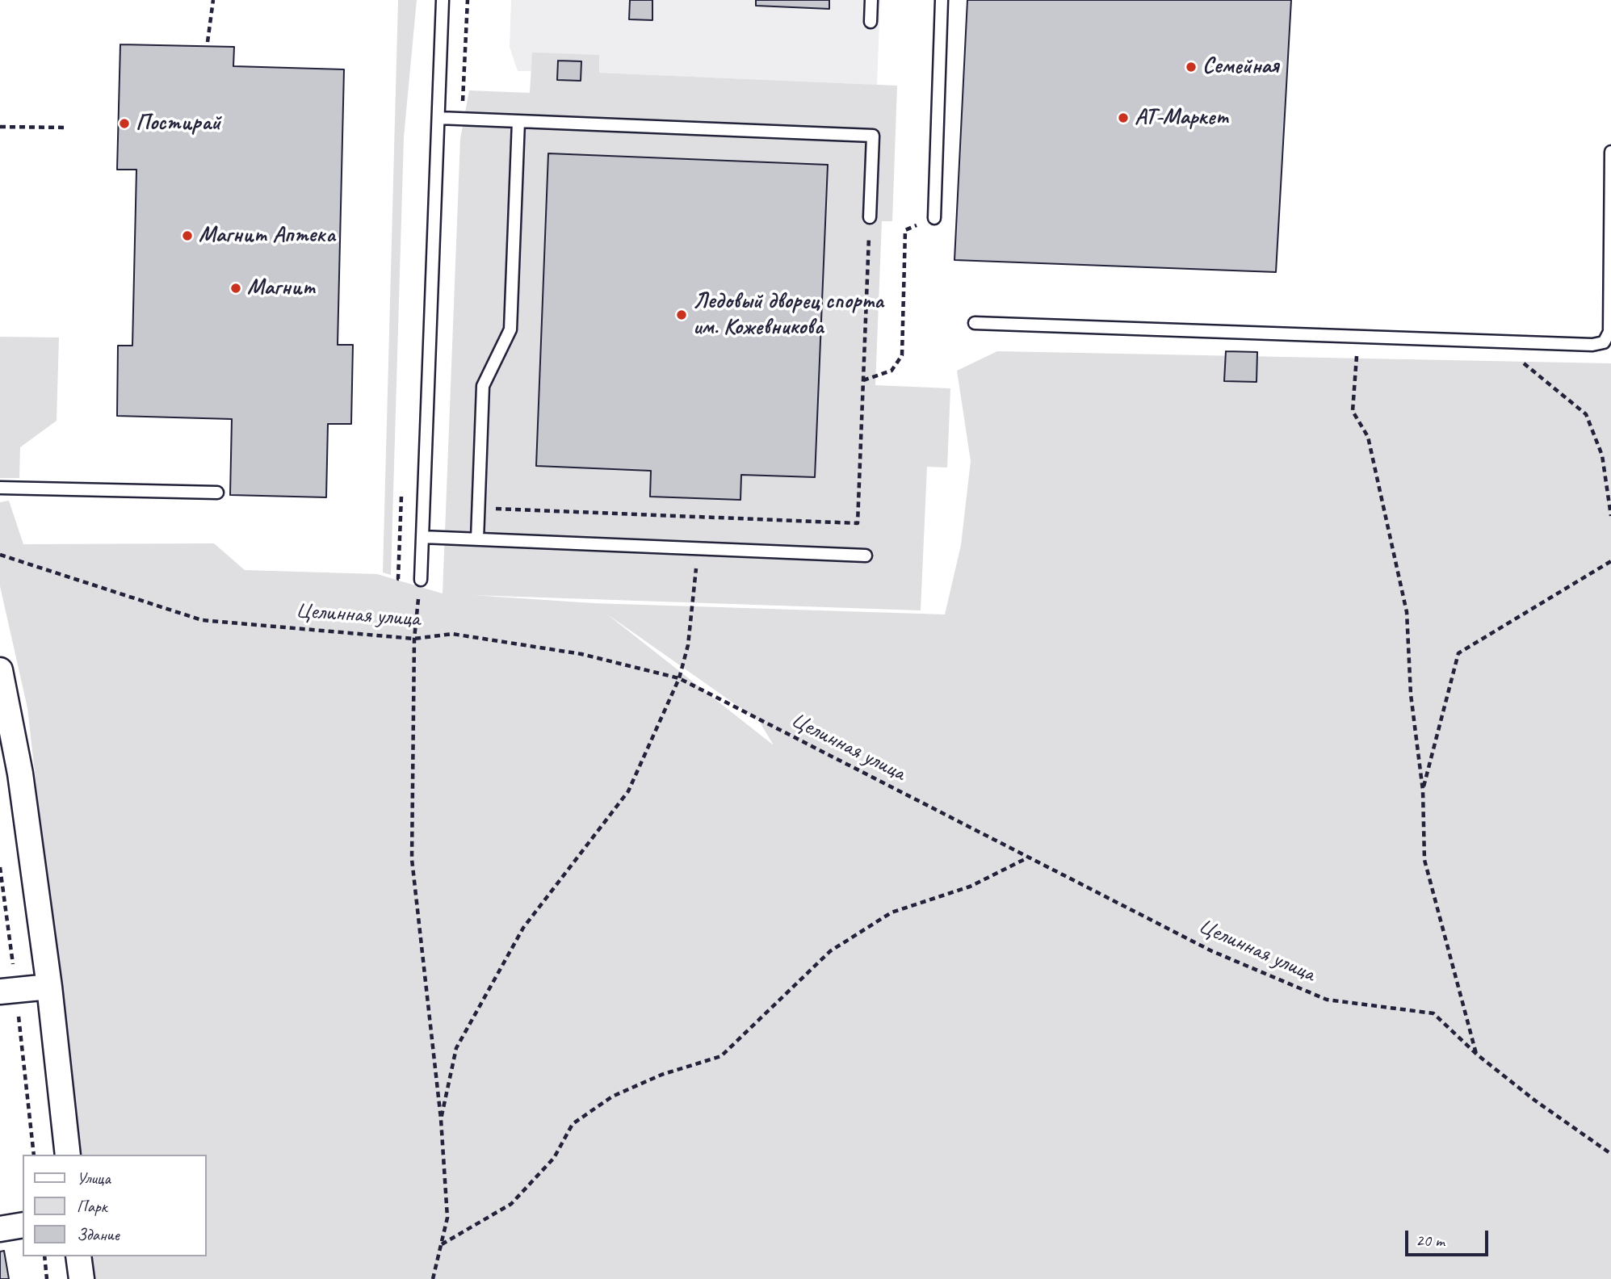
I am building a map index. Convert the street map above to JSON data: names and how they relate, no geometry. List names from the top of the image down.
{
  "streets": {
    "path": ["Целинная улица"]
  },
  "places": [
    "Семейная",
    "АТ-Маркет",
    "Постирай",
    "Магнит Аптека",
    "Магнит",
    "Ледовый дворец спорта им. Кожевникова"
  ],
  "legend": ["Улица", "Парк", "Здание"],
  "scale_bar": "20 m"
}
